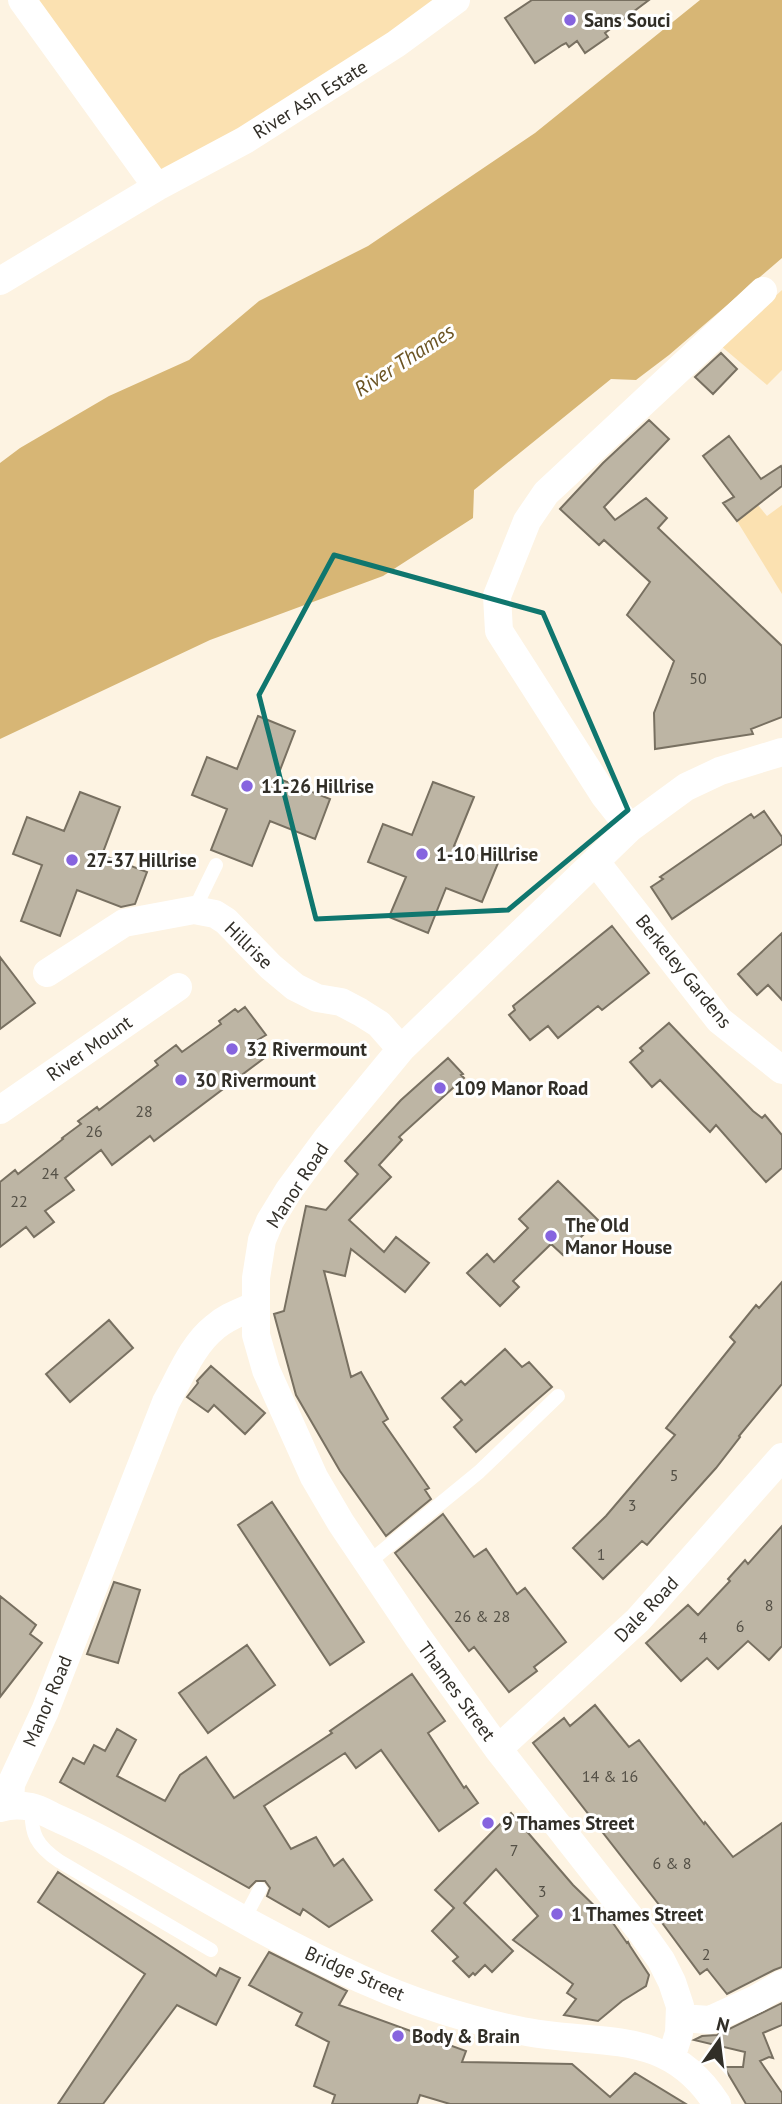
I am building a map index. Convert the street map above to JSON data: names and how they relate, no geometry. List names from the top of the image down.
{
  "streets": {
    "street": [
      "River Ash Estate",
      "Hillrise",
      "Berkeley Gardens",
      "River Mount",
      "Manor Road",
      "Dale Road",
      "Thames Street",
      "Bridge Street"
    ]
  },
  "crossings": [
    ["Hillrise", "Manor Road"],
    ["Berkeley Gardens", "Manor Road"],
    ["Manor Road", "Thames Street"],
    ["Manor Road", "Bridge Street"],
    ["Dale Road", "Thames Street"],
    ["Thames Street", "Bridge Street"]
  ],
  "water": ["River Thames"],
  "places": [
    "Sans Souci",
    "11-26 Hillrise",
    "1-10 Hillrise",
    "27-37 Hillrise",
    "32 Rivermount",
    "30 Rivermount",
    "109 Manor Road",
    "The Old Manor House",
    "9 Thames Street",
    "1 Thames Street",
    "Body & Brain"
  ],
  "house_numbers": [
    "50",
    "28",
    "26",
    "24",
    "22",
    "5",
    "3",
    "1",
    "8",
    "26 & 28",
    "6",
    "4",
    "14 & 16",
    "7",
    "6 & 8",
    "3",
    "2"
  ],
  "north": "top"
}
